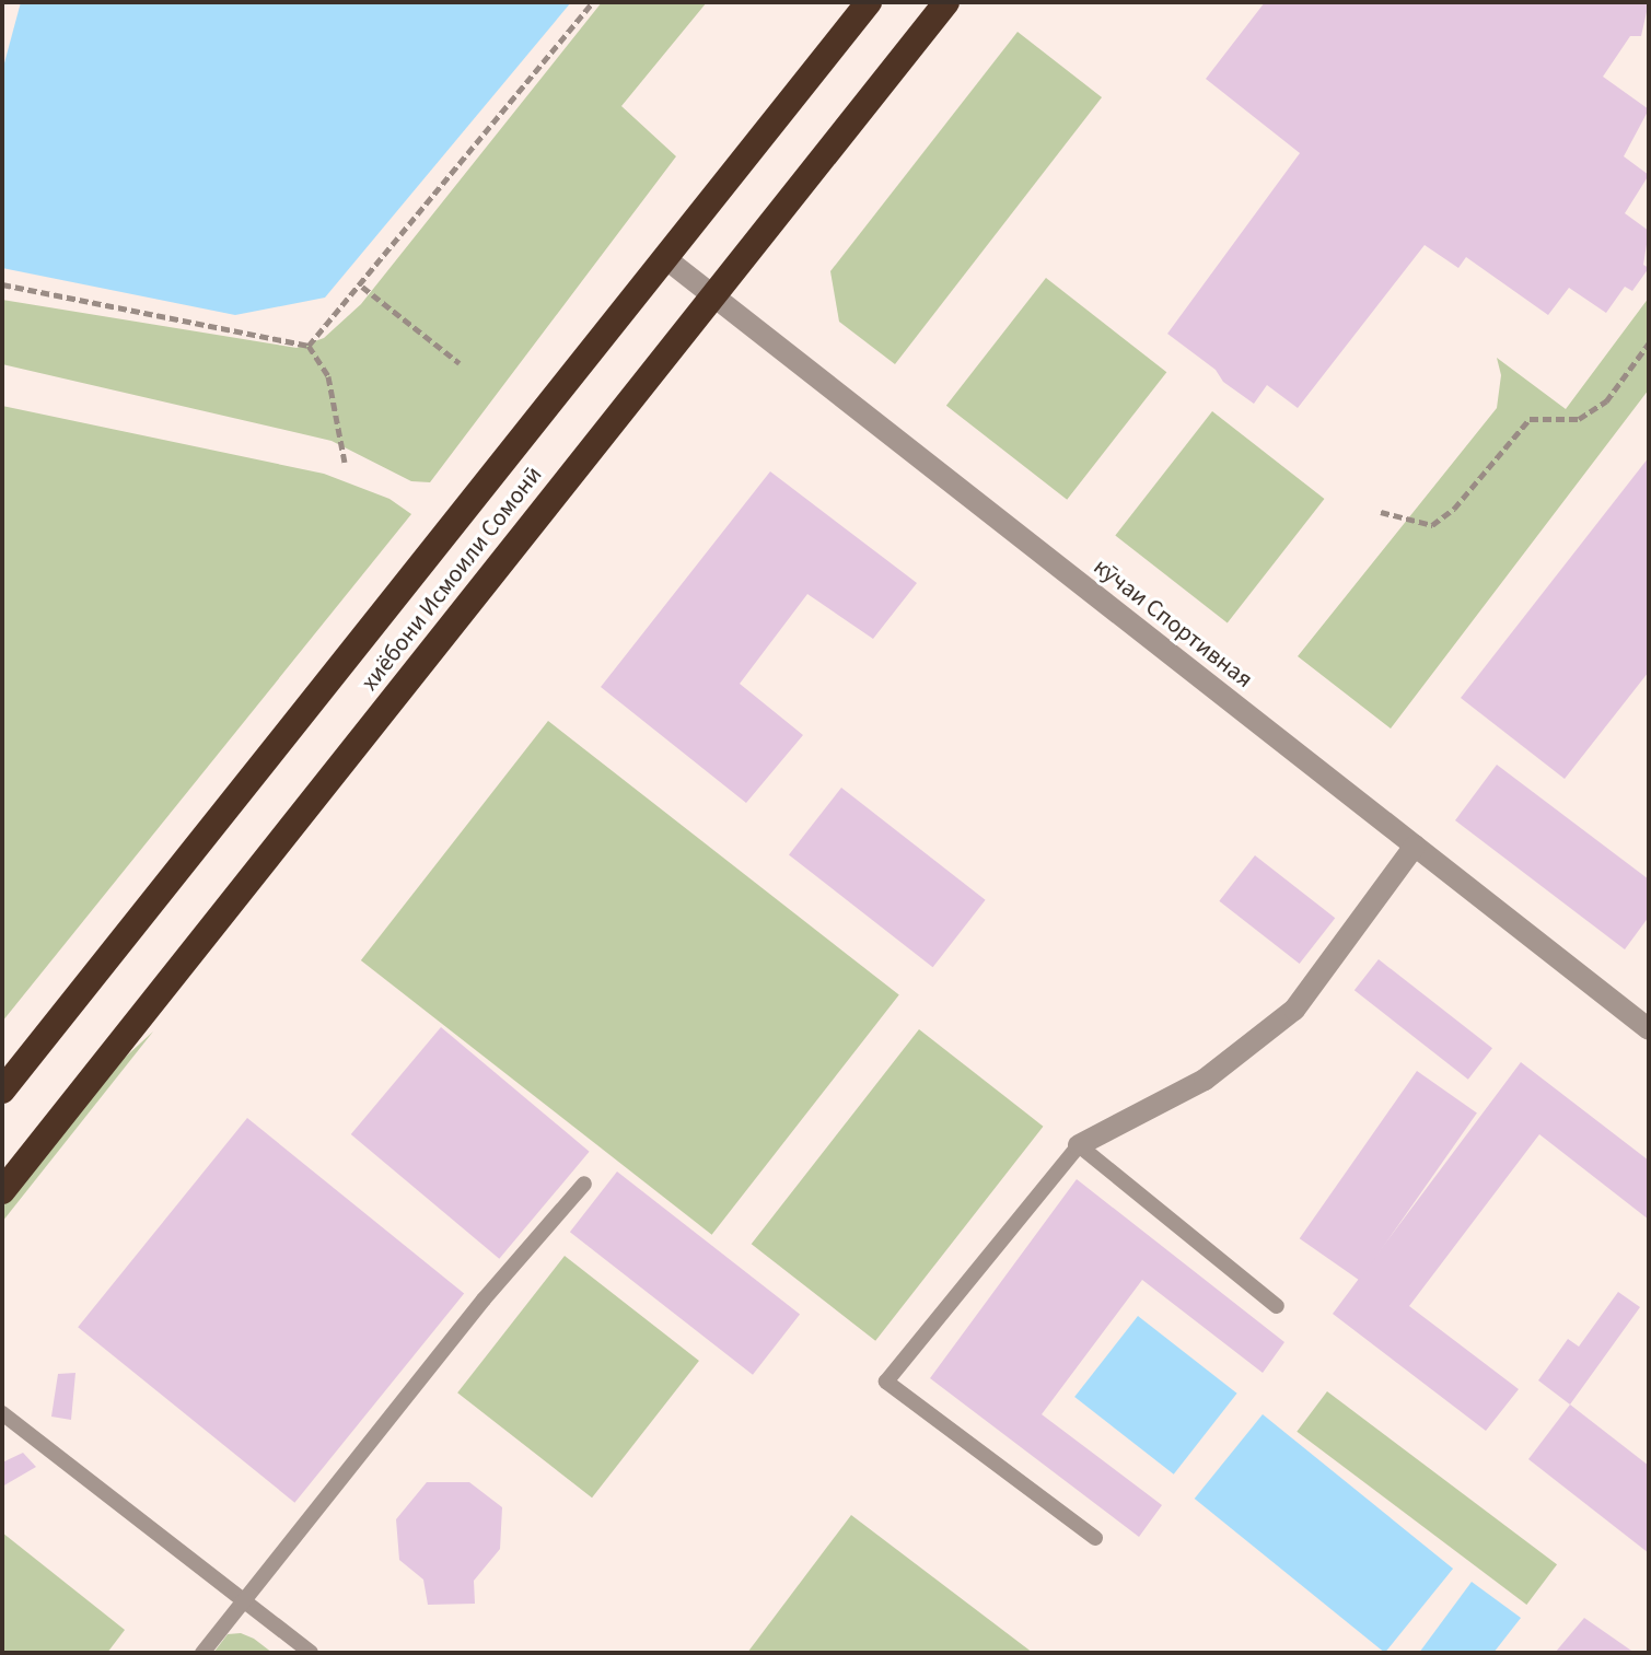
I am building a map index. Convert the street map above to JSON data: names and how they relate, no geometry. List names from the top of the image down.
{
  "streets": {
    "highway": ["хиёбони Исмоили Сомонӣ"],
    "street": ["кӯчаи Спортивная"]
  },
  "crossings": [
    ["хиёбони Исмоили Сомонӣ", "кӯчаи Спортивная"]
  ]
}
